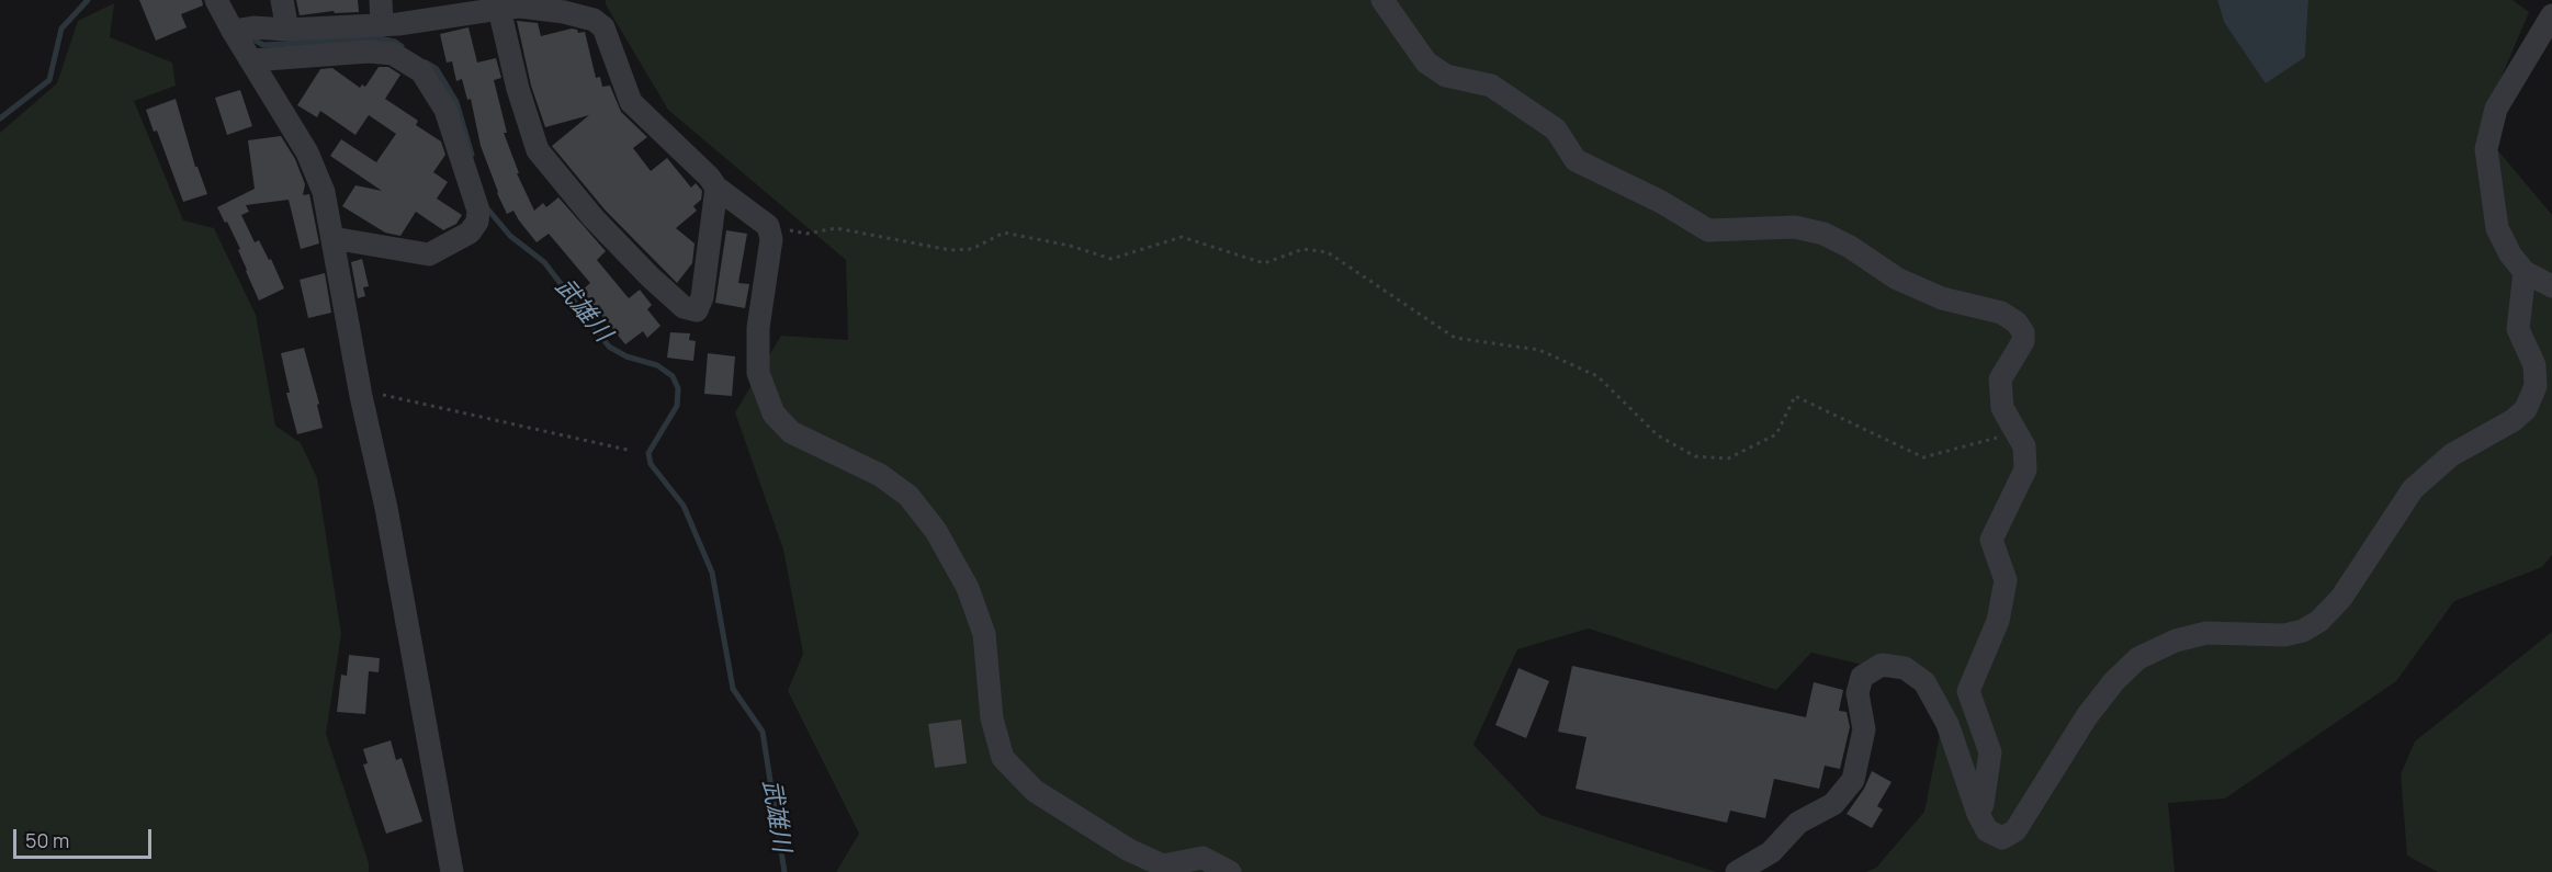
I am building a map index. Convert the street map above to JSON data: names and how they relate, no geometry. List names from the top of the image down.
{
  "water": ["武雄川"],
  "scale_bar": "50 m"
}
